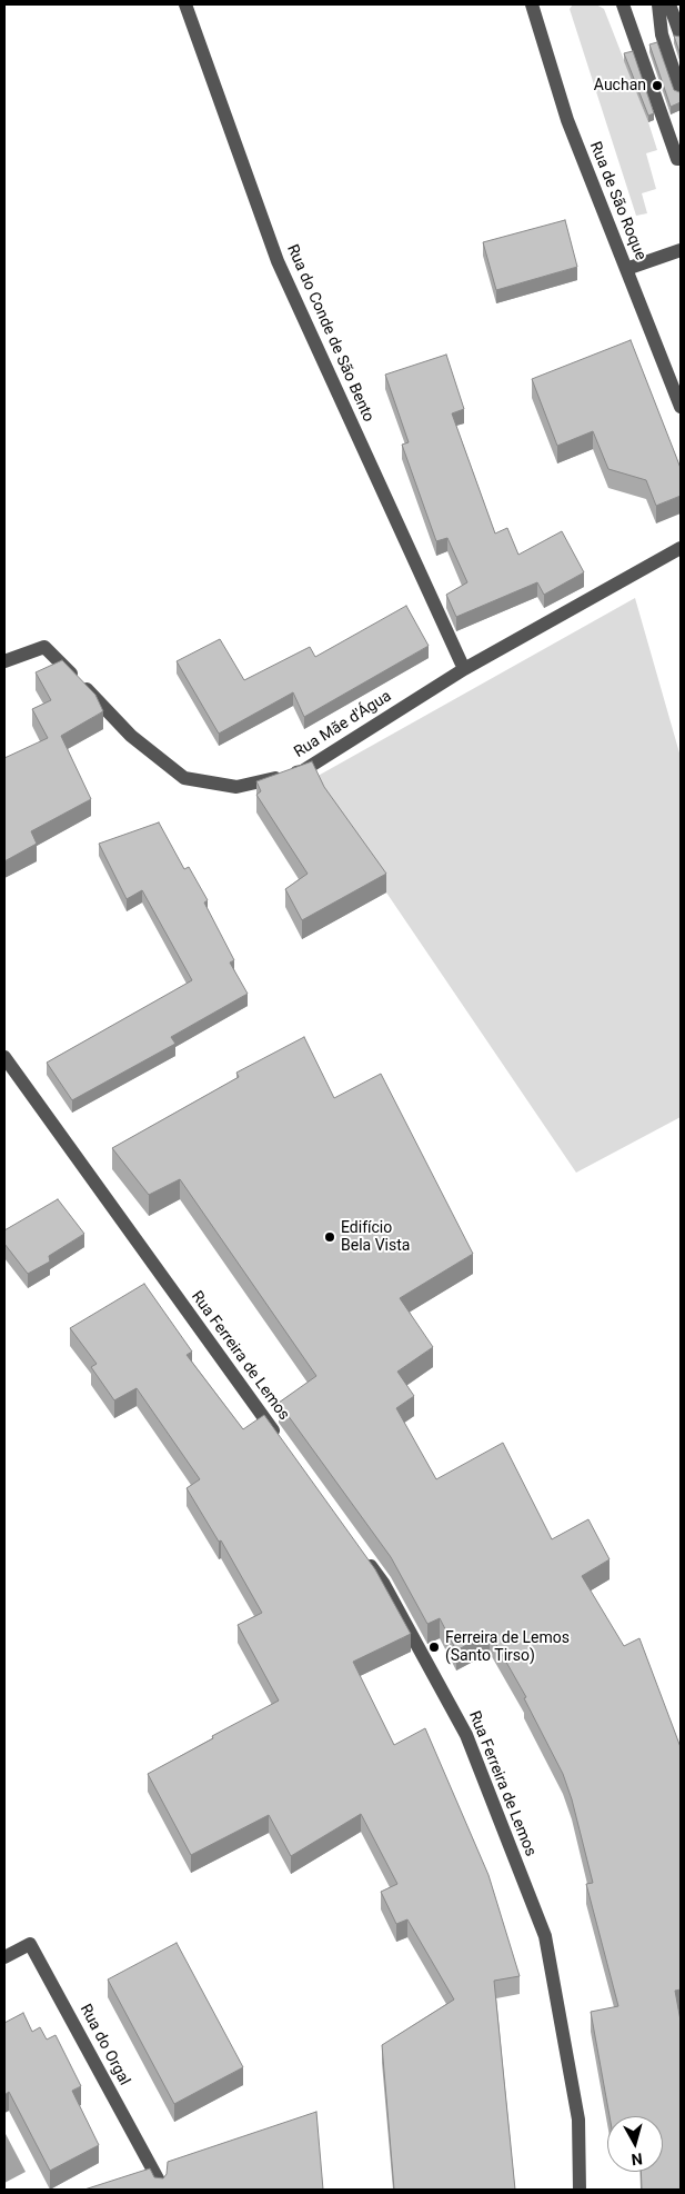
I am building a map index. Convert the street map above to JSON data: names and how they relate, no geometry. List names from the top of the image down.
{
  "streets": {
    "street": [
      "Rua de São Roque",
      "Rua do Conde de São Bento",
      "Rua Mãe d'Água",
      "Rua Ferreira de Lemos",
      "Rua do Orgal"
    ]
  },
  "crossings": [
    ["Rua do Conde de São Bento", "Rua Mãe d'Água"]
  ],
  "places": ["Auchan", "Edifício Bela Vista", "Ferreira de Lemos (Santo Tirso)"],
  "north": "bottom"
}
